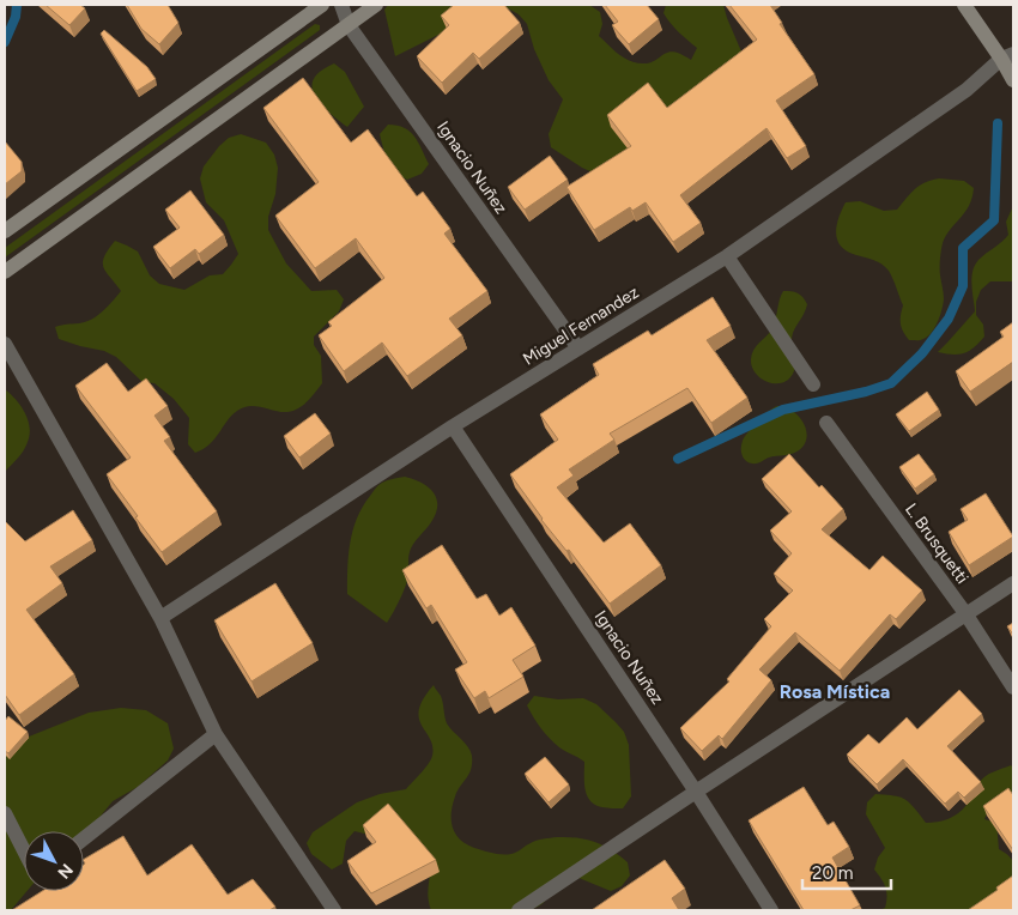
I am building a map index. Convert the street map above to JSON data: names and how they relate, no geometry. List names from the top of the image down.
{
  "streets": {
    "street": ["Ignacio Nuñez", "Miguel Fernandez", "L. Brusquetti"]
  },
  "crossings": [
    ["Ignacio Nuñez", "Miguel Fernandez"]
  ],
  "districts": ["Rosa Mística"],
  "scale_bar": "20 m",
  "north": "bottom right"
}
